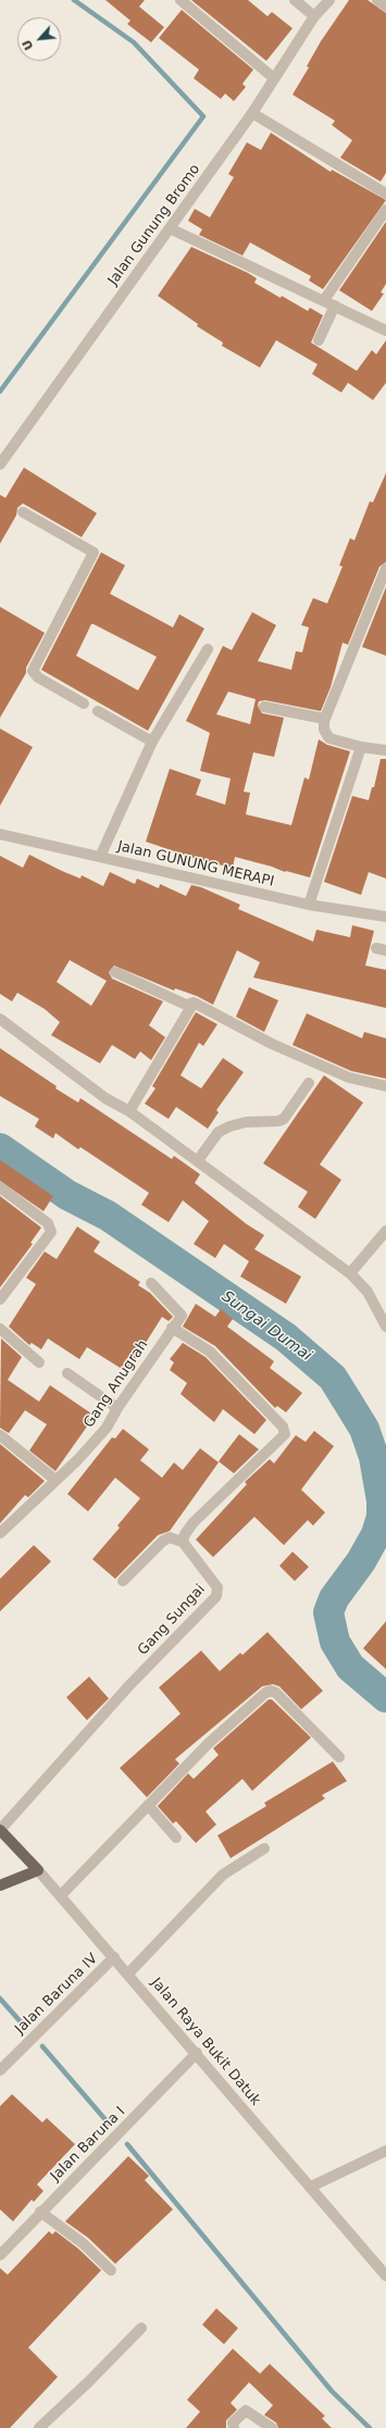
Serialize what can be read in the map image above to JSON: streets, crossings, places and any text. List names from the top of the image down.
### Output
{
  "streets": {
    "main road": ["Jalan Raya Bukit Datuk"],
    "street": [
      "Jalan Gunung Bromo",
      "Jalan GUNUNG MERAPI",
      "Gang Anugrah",
      "Gang Sungai",
      "Jalan Baruna IV",
      "Jalan Baruna I"
    ]
  },
  "crossings": [
    ["Gang Sungai", "Jalan Raya Bukit Datuk"],
    ["Jalan Baruna IV", "Jalan Raya Bukit Datuk"],
    ["Jalan Raya Bukit Datuk", "Jalan Baruna I"]
  ],
  "water": ["Sungai Dumai"],
  "north": "bottom left"
}
